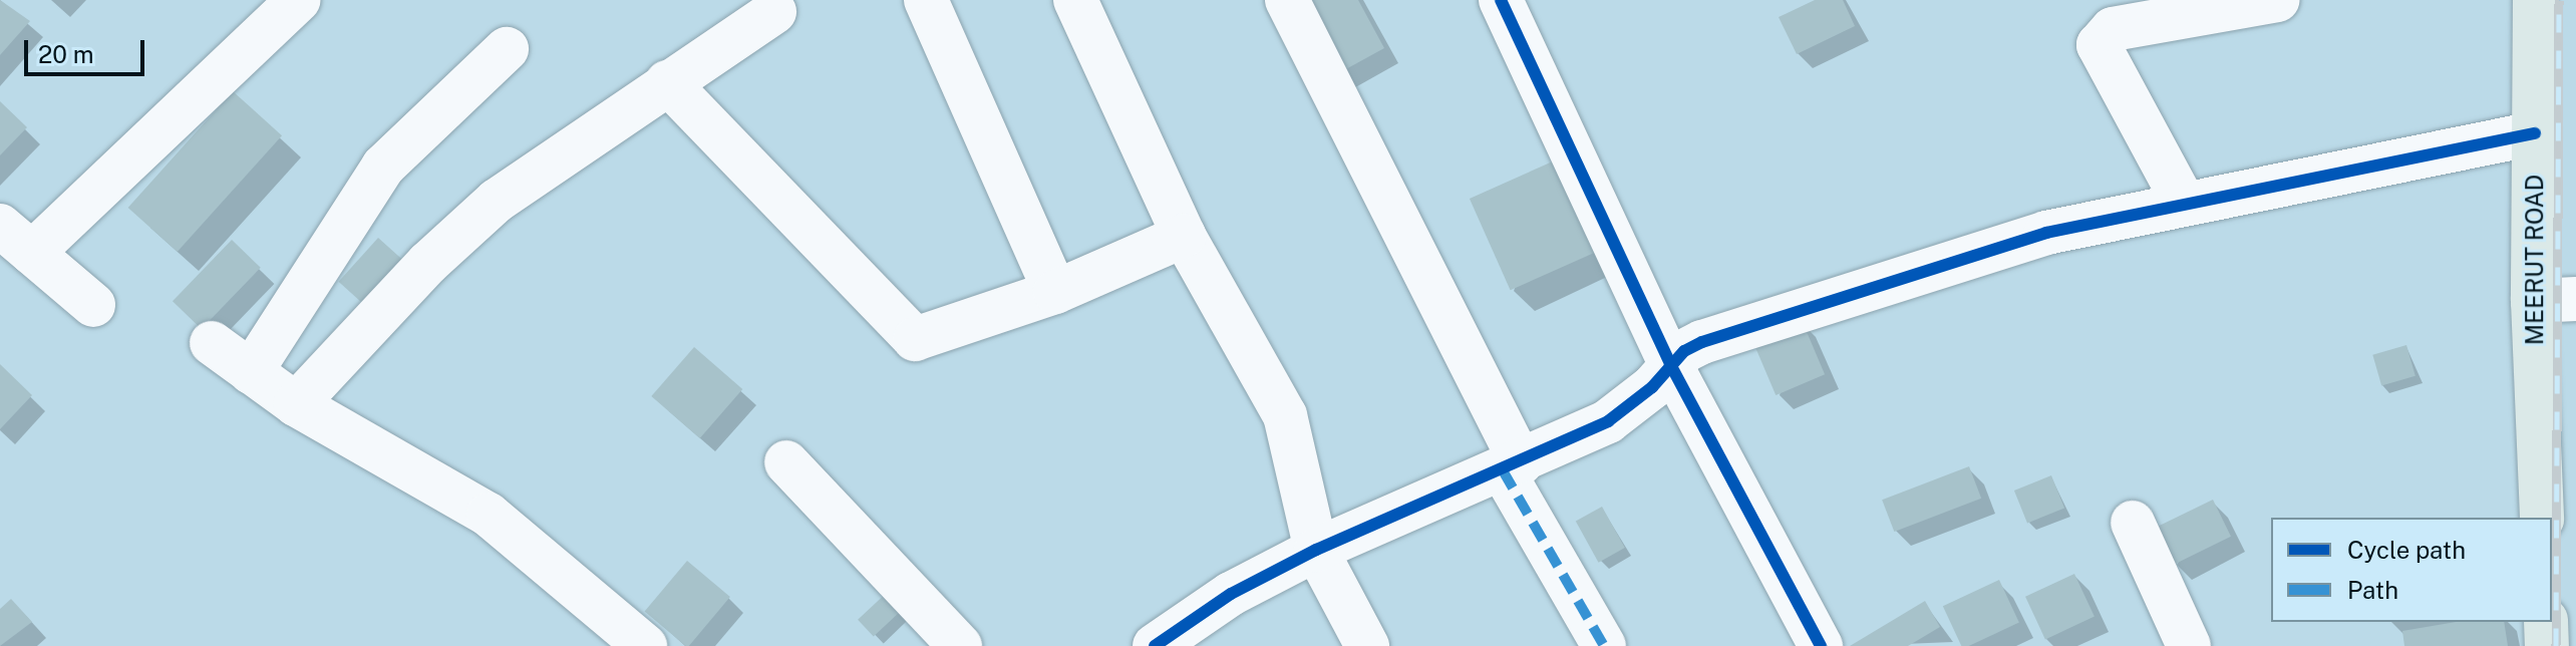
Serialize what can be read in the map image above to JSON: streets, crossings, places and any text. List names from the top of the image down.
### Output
{
  "streets": {
    "main road": ["MEERUT ROAD"]
  },
  "legend": ["Cycle path", "Path"],
  "scale_bar": "20 m"
}
